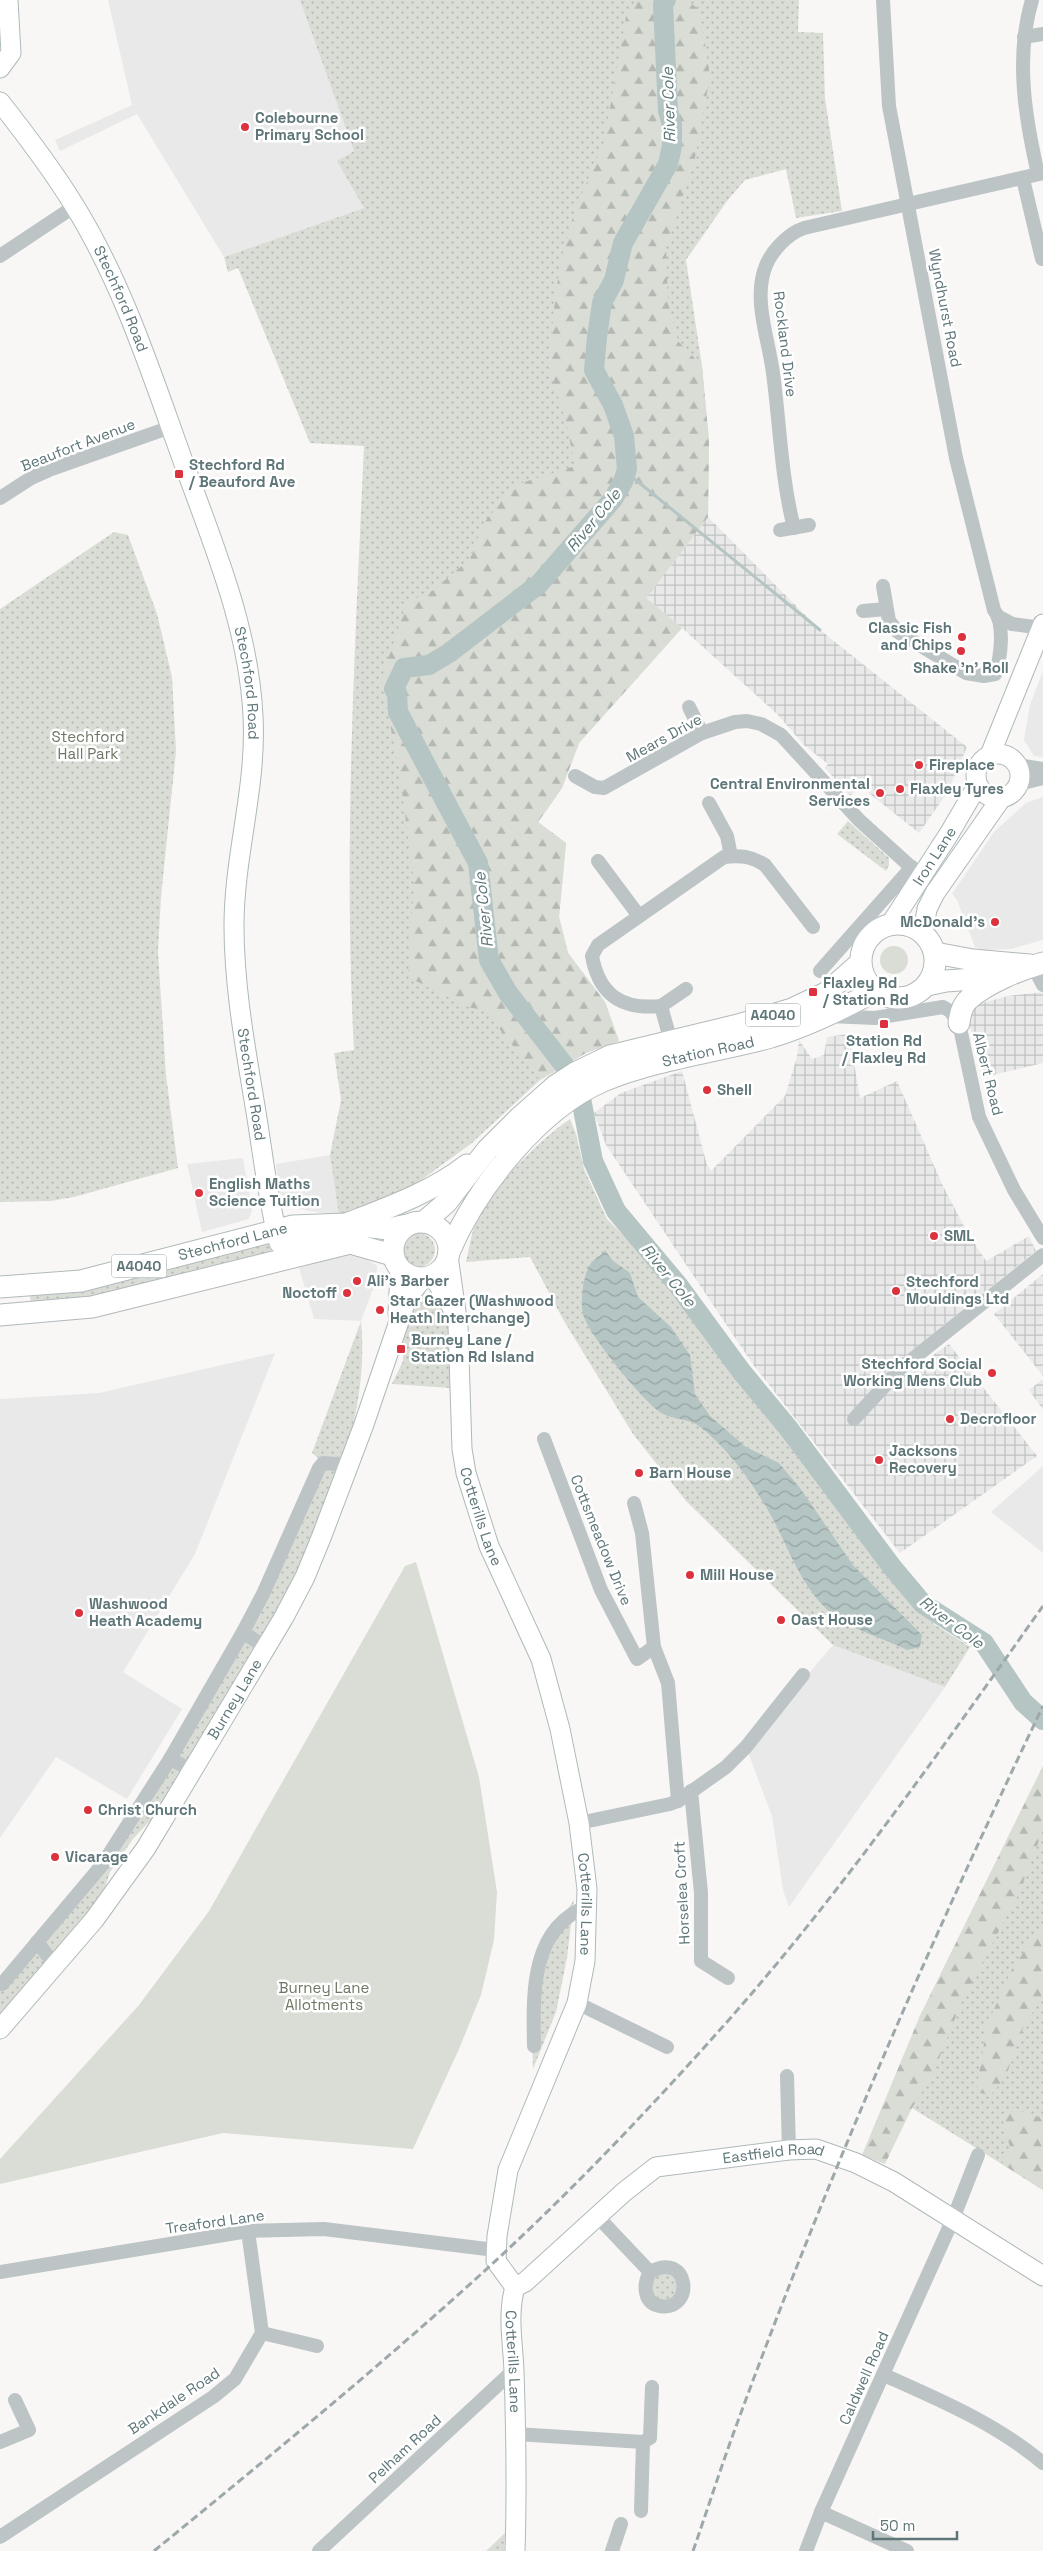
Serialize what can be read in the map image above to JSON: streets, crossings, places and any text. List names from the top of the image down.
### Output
{
  "streets": {
    "main road": ["A4040", "Station Road", "Stechford Lane"],
    "street": [
      "Stechford Road",
      "Wyndhurst Road",
      "Rockland Drive",
      "Beaufort Avenue",
      "Mears Drive",
      "Iron Lane",
      "Albert Road",
      "Cotterills Lane",
      "Cottsmeadow Drive",
      "Burney Lane",
      "Horselea Croft",
      "Eastfield Road",
      "Treaford Lane",
      "Caldwell Road",
      "Bankdale Road",
      "Pelham Road"
    ]
  },
  "crossings": [
    ["Stechford Road", "Beaufort Avenue"],
    ["Stechford Road", "Stechford Lane"],
    ["Wyndhurst Road", "Rockland Drive"],
    ["Mears Drive", "Iron Lane"],
    ["Iron Lane", "A4040"],
    ["A4040", "Station Road"],
    ["A4040", "Stechford Lane"],
    ["A4040", "Cotterills Lane"],
    ["A4040", "Burney Lane"],
    ["Station Road", "Albert Road"],
    ["Station Road", "Stechford Lane"],
    ["Station Road", "Cotterills Lane"],
    ["Station Road", "Burney Lane"],
    ["Stechford Lane", "Cotterills Lane"],
    ["Stechford Lane", "Burney Lane"],
    ["Cotterills Lane", "Burney Lane"],
    ["Cotterills Lane", "Eastfield Road"],
    ["Cotterills Lane", "Treaford Lane"],
    ["Cotterills Lane", "Pelham Road"],
    ["Eastfield Road", "Caldwell Road"]
  ],
  "water": ["River Cole"],
  "parks": ["Stechford Hall Park", "Burney Lane Allotments"],
  "places": {
    "other": [
      "Colebourne Primary School",
      "Classic Fish and Chips",
      "Shake 'n' Roll",
      "Fireplace",
      "Flaxley Tyres",
      "Central Environmental Services",
      "McDonald's",
      "Shell",
      "English Maths Science Tuition",
      "SML",
      "Ali's Barber",
      "Stechford Mouldings Ltd",
      "Noctoff",
      "Star Gazer (Washwood Heath Interchange)",
      "Stechford Social Working Mens Club",
      "Decrofloor",
      "Jacksons Recovery",
      "Barn House",
      "Mill House",
      "Washwood Heath Academy",
      "Oast House",
      "Christ Church",
      "Vicarage"
    ],
    "transit": [
      "Stechford Rd / Beauford Ave",
      "Flaxley Rd / Station Rd",
      "Station Rd / Flaxley Rd",
      "Burney Lane / Station Rd Island"
    ]
  },
  "scale_bar": "50 m"
}
